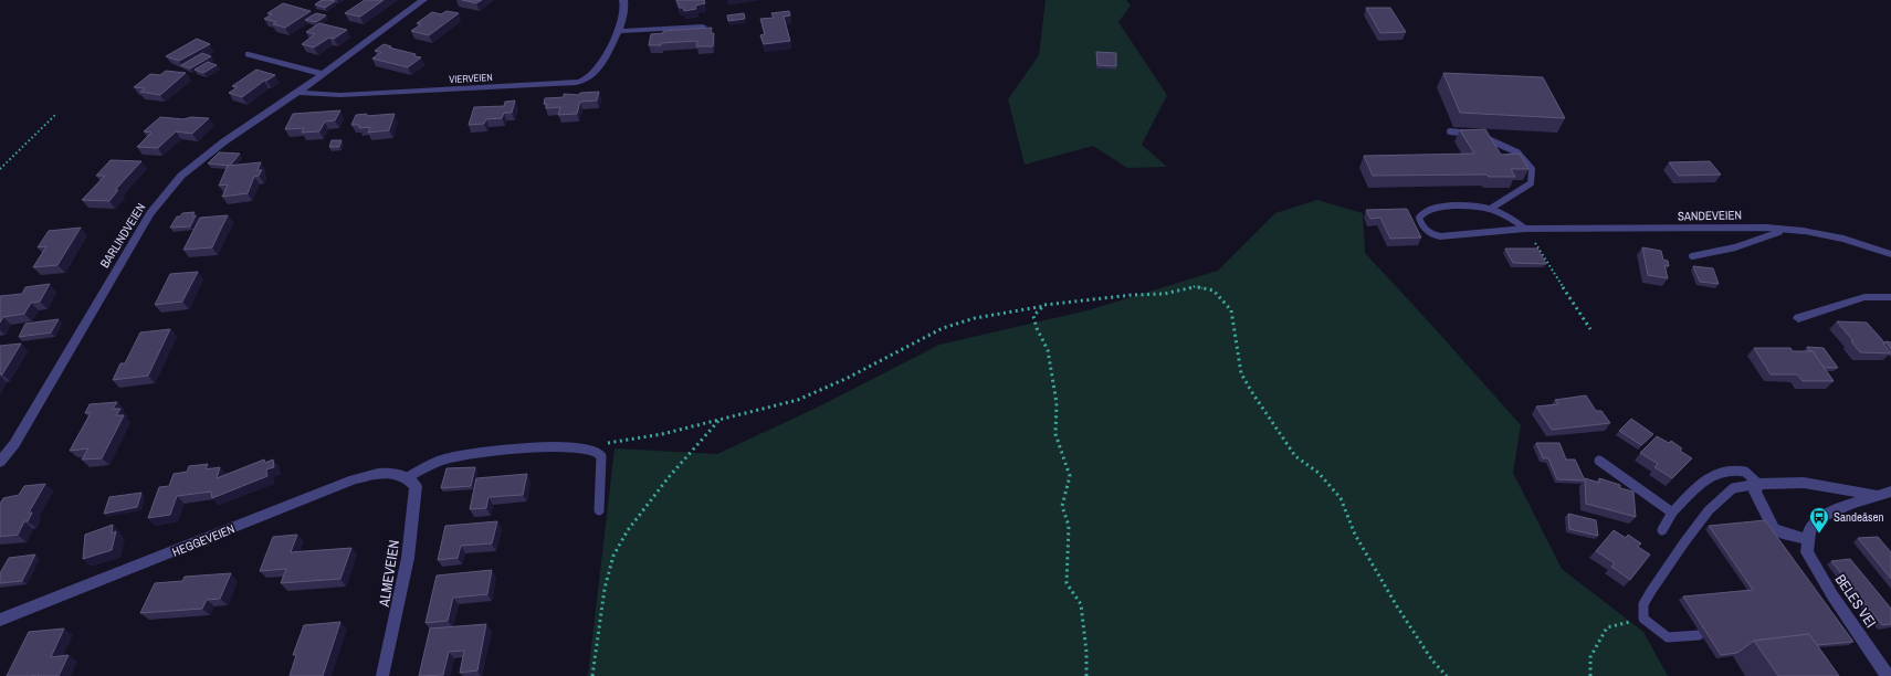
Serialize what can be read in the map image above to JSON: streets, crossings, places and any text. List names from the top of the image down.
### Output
{
  "streets": {
    "street": [
      "VIERVEIEN",
      "SANDEVEIEN",
      "BARLINDVEIEN",
      "HEGGEVEIEN",
      "ALMEVEIEN",
      "BELES VEI"
    ]
  },
  "crossings": [
    ["VIERVEIEN", "BARLINDVEIEN"],
    ["HEGGEVEIEN", "ALMEVEIEN"]
  ],
  "places": {
    "bus stop": ["Sandeåsen"]
  }
}
